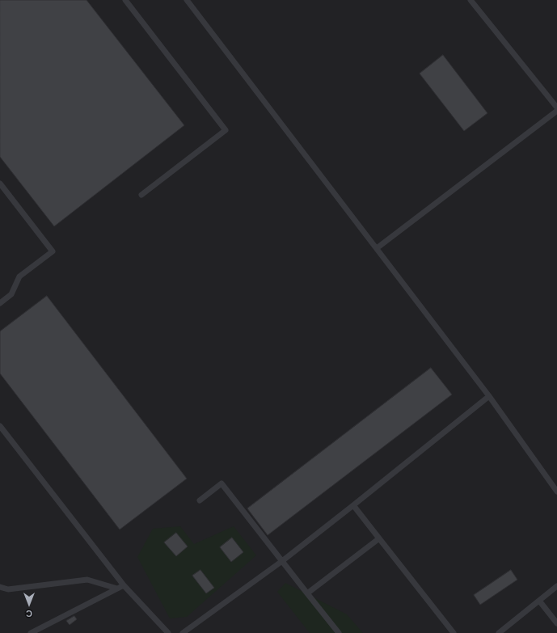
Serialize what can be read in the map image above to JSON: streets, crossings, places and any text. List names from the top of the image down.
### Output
{
  "north": "bottom"
}
